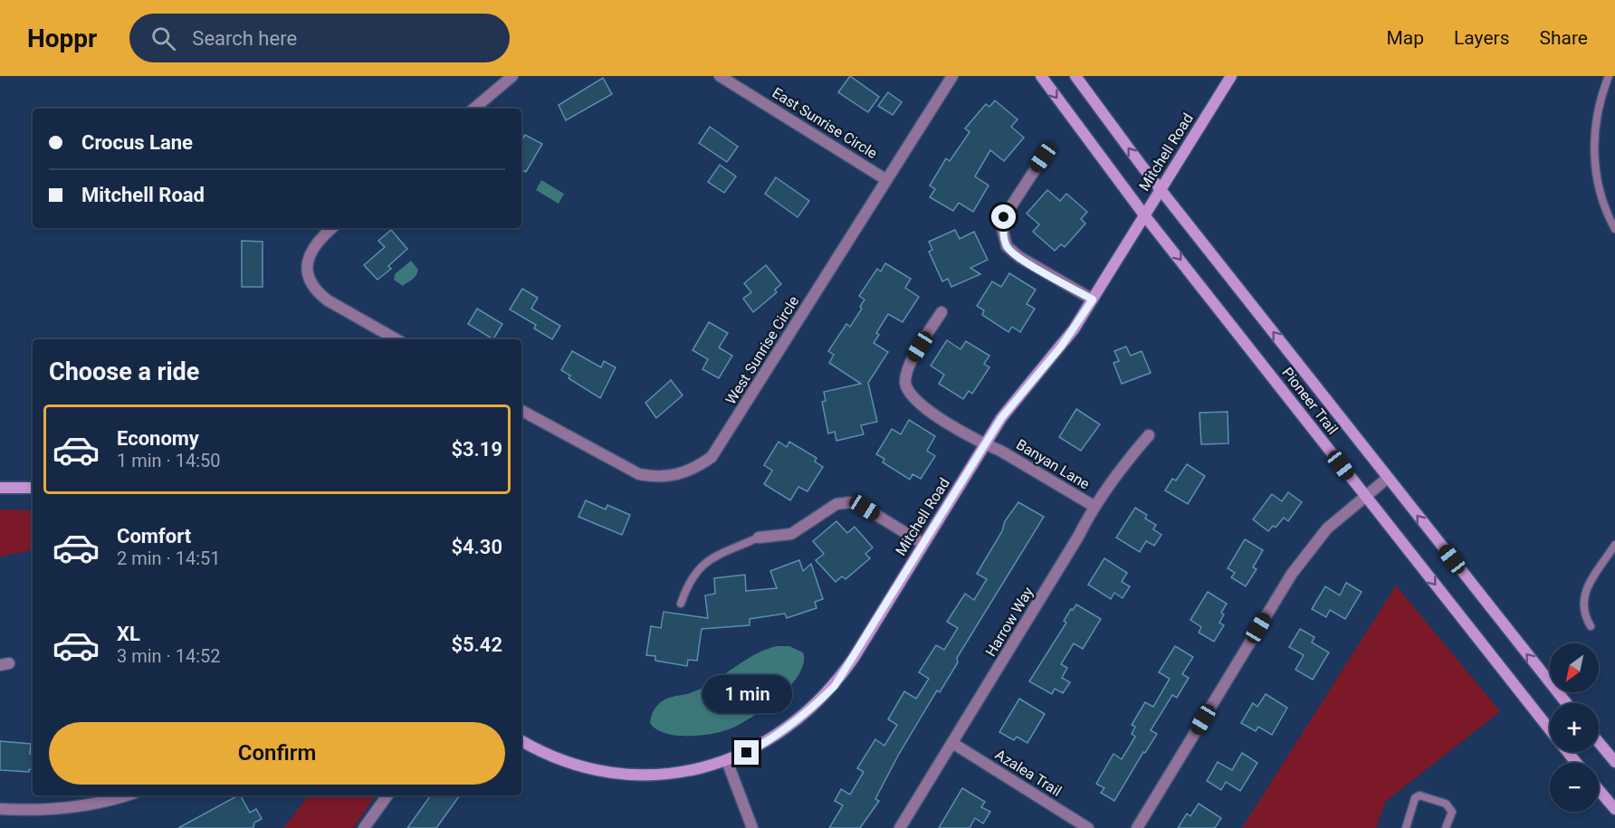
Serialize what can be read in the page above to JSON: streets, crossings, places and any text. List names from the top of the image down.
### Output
{
  "streets": {
    "main road": ["Mitchell Road", "Pioneer Trail"],
    "street": [
      "East Sunrise Circle",
      "West Sunrise Circle",
      "Banyan Lane",
      "Harrow Way",
      "Azalea Trail"
    ]
  },
  "crossings": [
    ["East Sunrise Circle", "West Sunrise Circle"],
    ["Mitchell Road", "Pioneer Trail"],
    ["Mitchell Road", "Banyan Lane"],
    ["Banyan Lane", "Harrow Way"],
    ["Harrow Way", "Azalea Trail"]
  ],
  "north": "bottom left",
  "page": {
    "header": "Hoppr",
    "search": "Search here",
    "nav": ["Map", "Layers", "Share"],
    "banner": ["Crocus Lane", "Mitchell Road"],
    "heading": "Choose a ride",
    "list": [
      {
        "name": "Economy",
        "note": "1 min · 14:50",
        "value": "$3.19"
      },
      {
        "name": "Comfort",
        "note": "2 min · 14:51",
        "value": "$4.30"
      },
      {
        "name": "XL",
        "note": "3 min · 14:52",
        "value": "$5.42"
      }
    ],
    "map_buttons": ["+", "−"],
    "bubble": "1 min",
    "buttons": "Confirm"
  }
}
